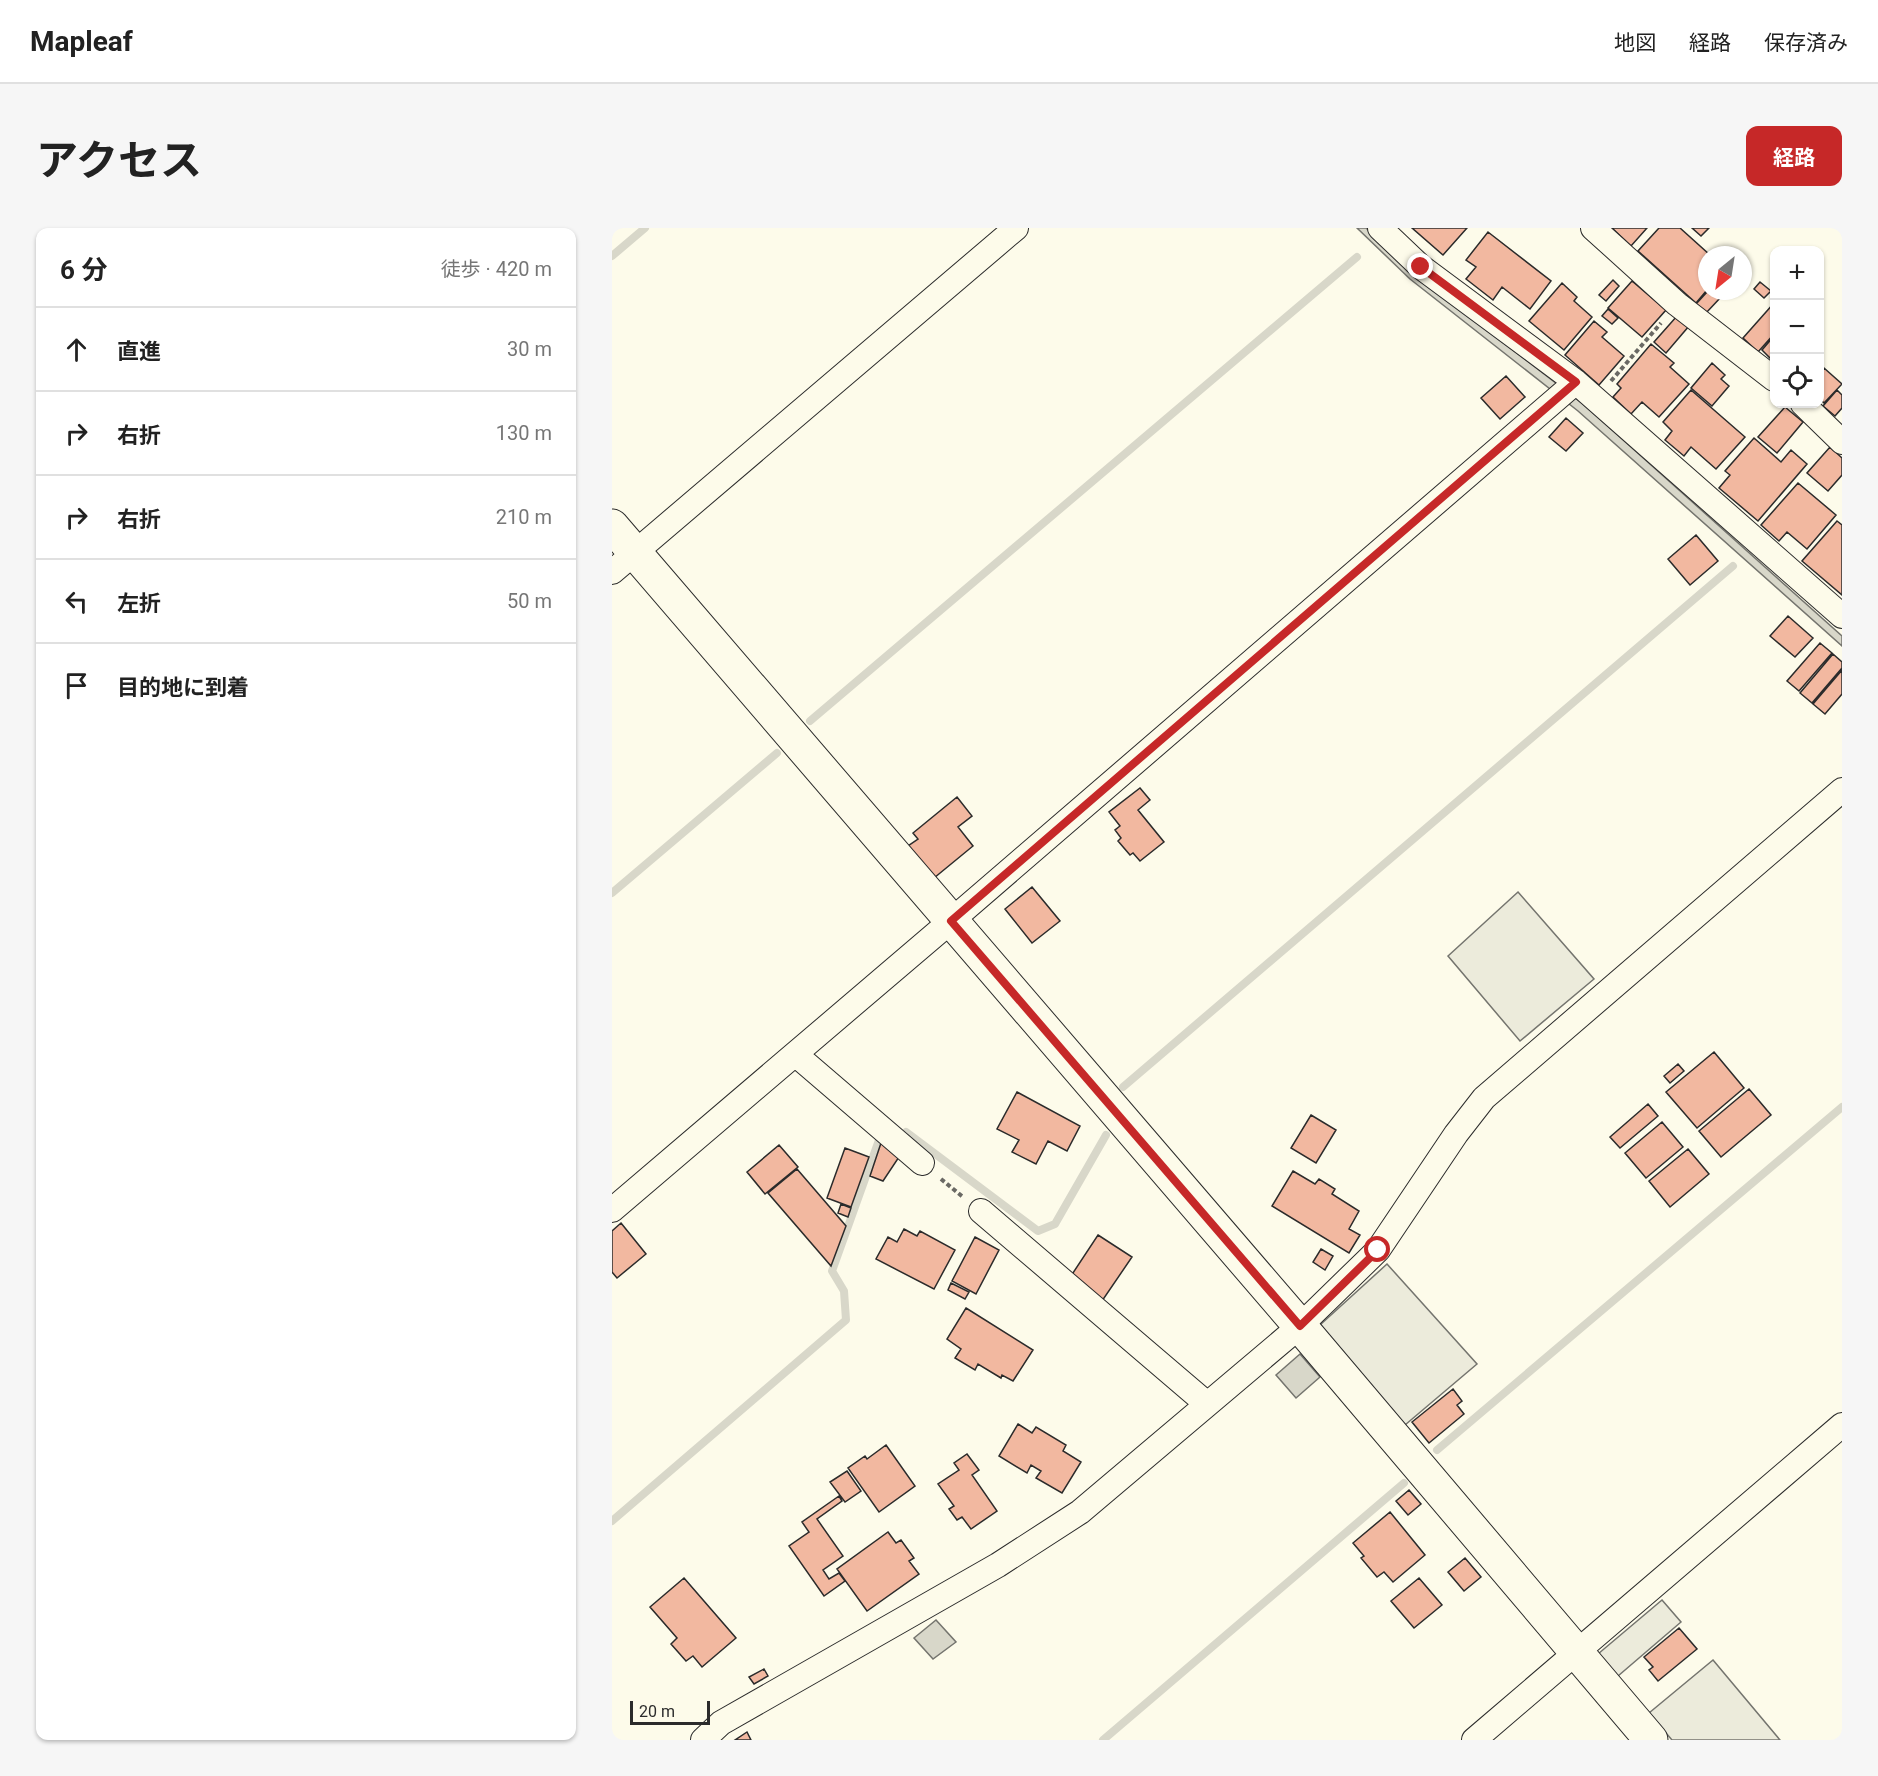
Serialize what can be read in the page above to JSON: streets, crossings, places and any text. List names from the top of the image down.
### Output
{
  "scale_bar": "20 m",
  "north": "bottom left",
  "page": {
    "header": "Mapleaf",
    "nav": ["地図", "経路", "保存済み"],
    "title": "アクセス",
    "buttons": "経路",
    "heading": ["6 分", "徒歩 · 420 m"],
    "map_buttons": ["+", "−"],
    "list": [
      ["直進", "30 m"],
      ["右折", "130 m"],
      ["右折", "210 m"],
      ["左折", "50 m"],
      "目的地に到着"
    ],
    "scale": "20 m"
  }
}
